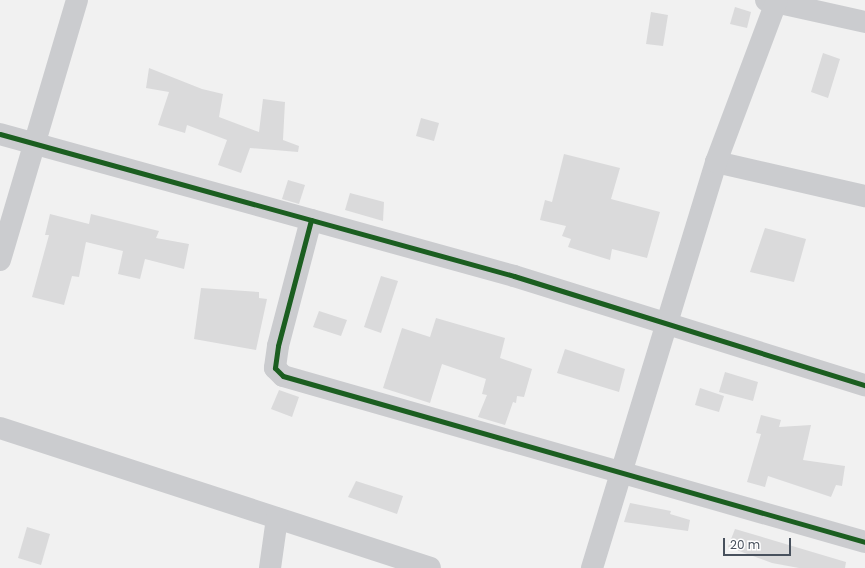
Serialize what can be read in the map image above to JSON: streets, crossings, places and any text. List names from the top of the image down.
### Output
{
  "scale_bar": "20 m"
}
